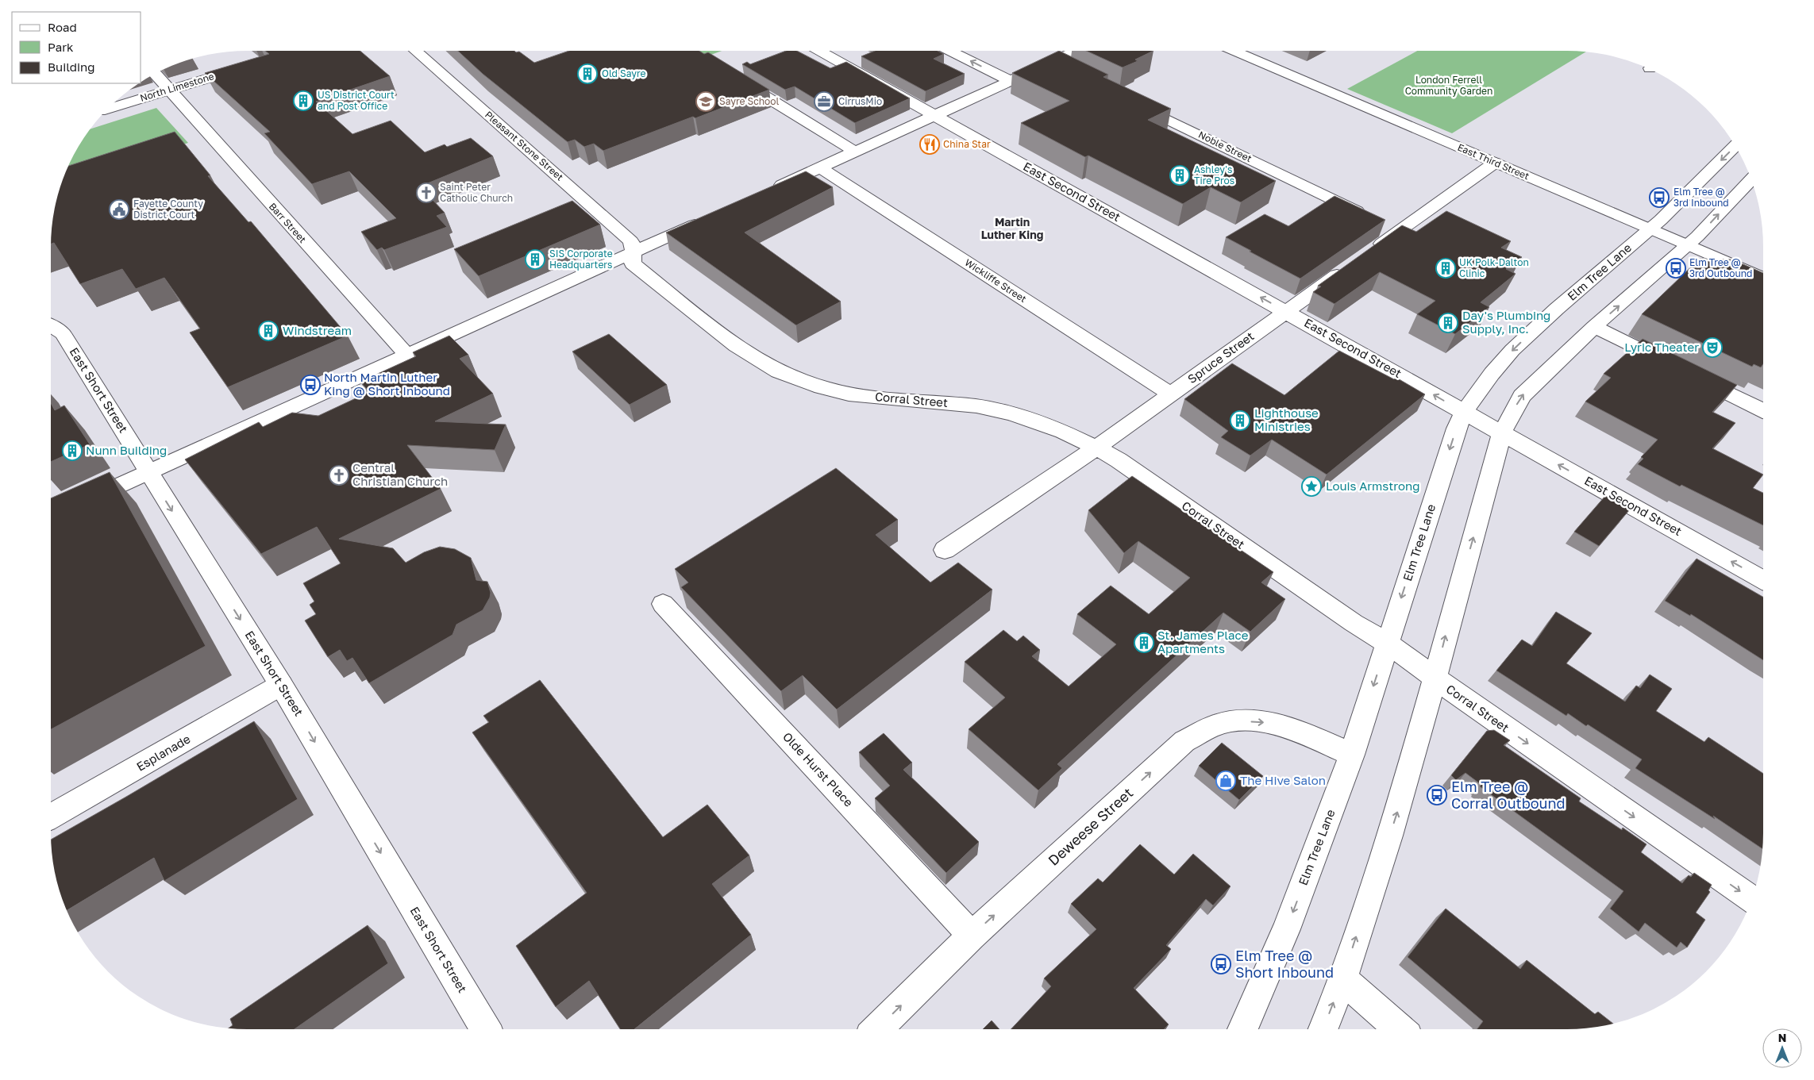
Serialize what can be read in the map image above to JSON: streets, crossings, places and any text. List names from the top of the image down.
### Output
{
  "streets": {
    "street": [
      "North Limestone",
      "Pleasant Stone Street",
      "Noble Street",
      "East Third Street",
      "East Second Street",
      "Barr Street",
      "Elm Tree Lane",
      "Wickliffe Street",
      "Spruce Street",
      "East Short Street",
      "Corral Street",
      "Esplanade",
      "Olde Hurst Place",
      "Deweese Street"
    ]
  },
  "crossings": [
    ["North Limestone", "Barr Street"],
    ["Pleasant Stone Street", "Corral Street"],
    ["East Third Street", "Elm Tree Lane"],
    ["East Second Street", "Elm Tree Lane"],
    ["East Second Street", "Spruce Street"],
    ["Elm Tree Lane", "Corral Street"],
    ["Elm Tree Lane", "Deweese Street"],
    ["Wickliffe Street", "Spruce Street"],
    ["Spruce Street", "Corral Street"],
    ["East Short Street", "Esplanade"],
    ["Olde Hurst Place", "Deweese Street"]
  ],
  "one_way": ["East Second Street", "East Short Street", "Deweese Street"],
  "districts": ["Martin Luther King"],
  "parks": ["London Ferrell Community Garden"],
  "places": {
    "building": [
      "Old Sayre",
      "US District Court and Post Office",
      "Ashley's Tire Pros",
      "SIS Corporate Headquarters",
      "UK Polk-Dalton Clinic",
      "Day's Plumbing Supply, Inc.",
      "Windstream",
      "Lighthouse Ministries",
      "Nunn Building",
      "St. James Place Apartments"
    ],
    "school or university": ["Sayre School"],
    "office": ["CirrusMio"],
    "restaurant": ["China Star"],
    "church": ["Saint Peter Catholic Church", "Central Christian Church"],
    "bus stop": [
      "Elm Tree @ 3rd Inbound",
      "Elm Tree @ 3rd Outbound",
      "North Martin Luther King @ Short Inbound",
      "Elm Tree @ Corral Outbound",
      "Elm Tree @ Short Inbound"
    ],
    "public building": ["Fayette County District Court"],
    "theatre": ["Lyric Theater"],
    "place": ["Louis Armstrong"],
    "shop": ["The Hive Salon"]
  },
  "legend": ["Road", "Park", "Building"],
  "north": "top"
}
